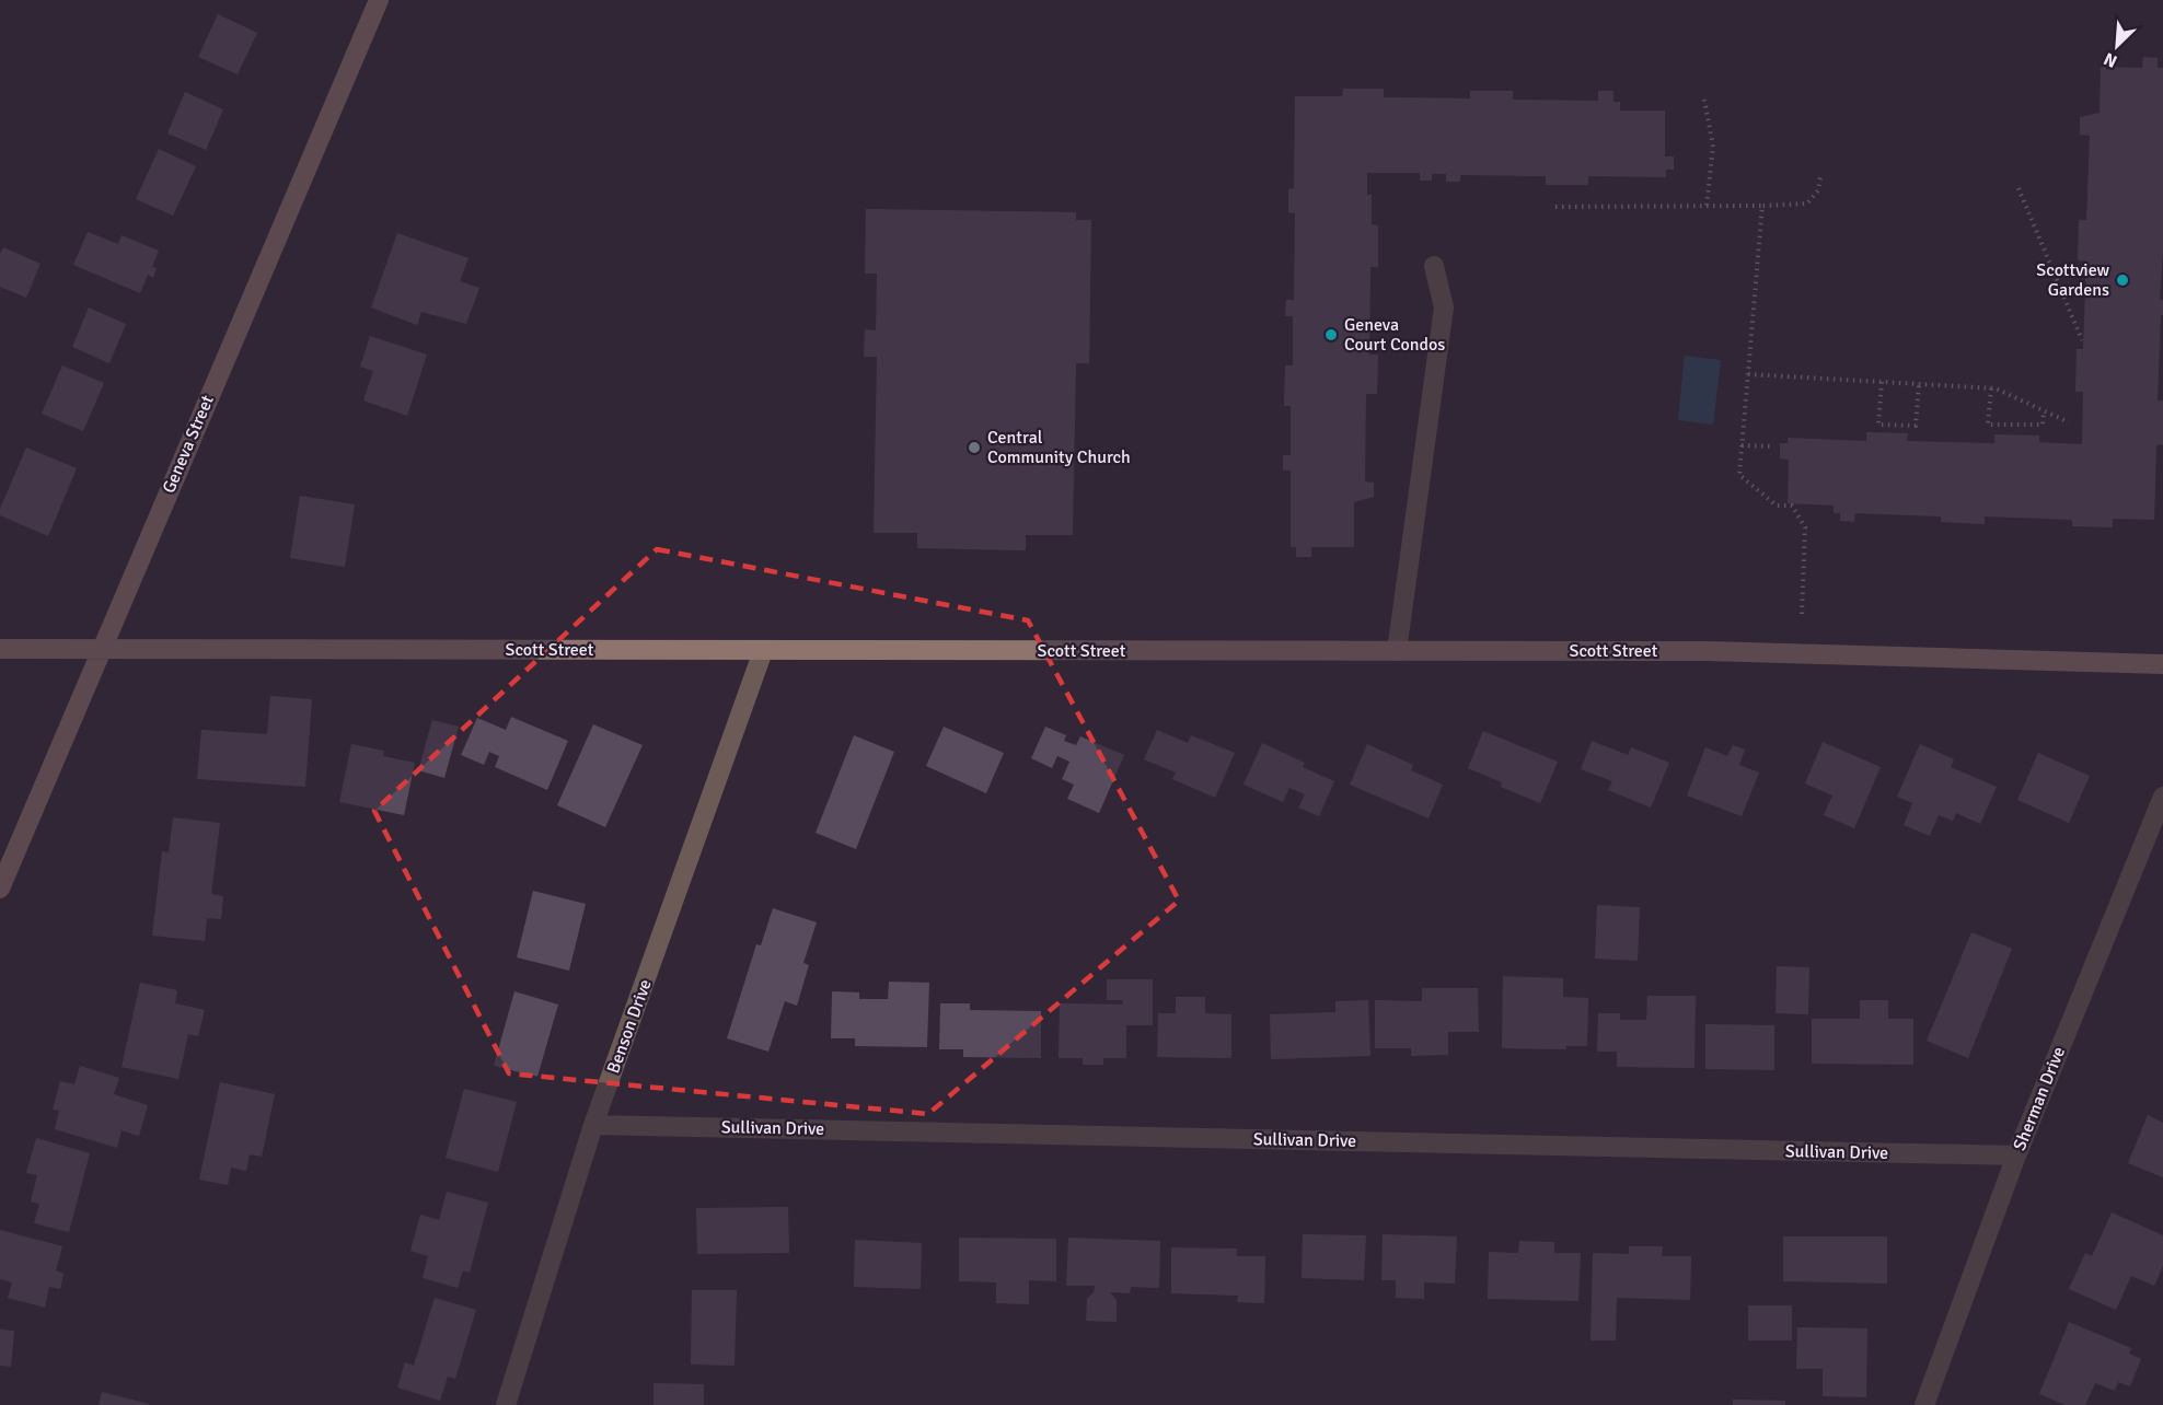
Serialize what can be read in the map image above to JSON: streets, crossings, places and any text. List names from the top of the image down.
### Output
{
  "streets": {
    "main road": ["Geneva Street", "Scott Street"],
    "street": ["Benson Drive", "Sherman Drive", "Sullivan Drive"]
  },
  "crossings": [
    ["Geneva Street", "Scott Street"],
    ["Scott Street", "Benson Drive"],
    ["Benson Drive", "Sullivan Drive"],
    ["Sherman Drive", "Sullivan Drive"]
  ],
  "places": ["Scottview Gardens", "Geneva Court Condos", "Central Community Church"],
  "north": "bottom left"
}
